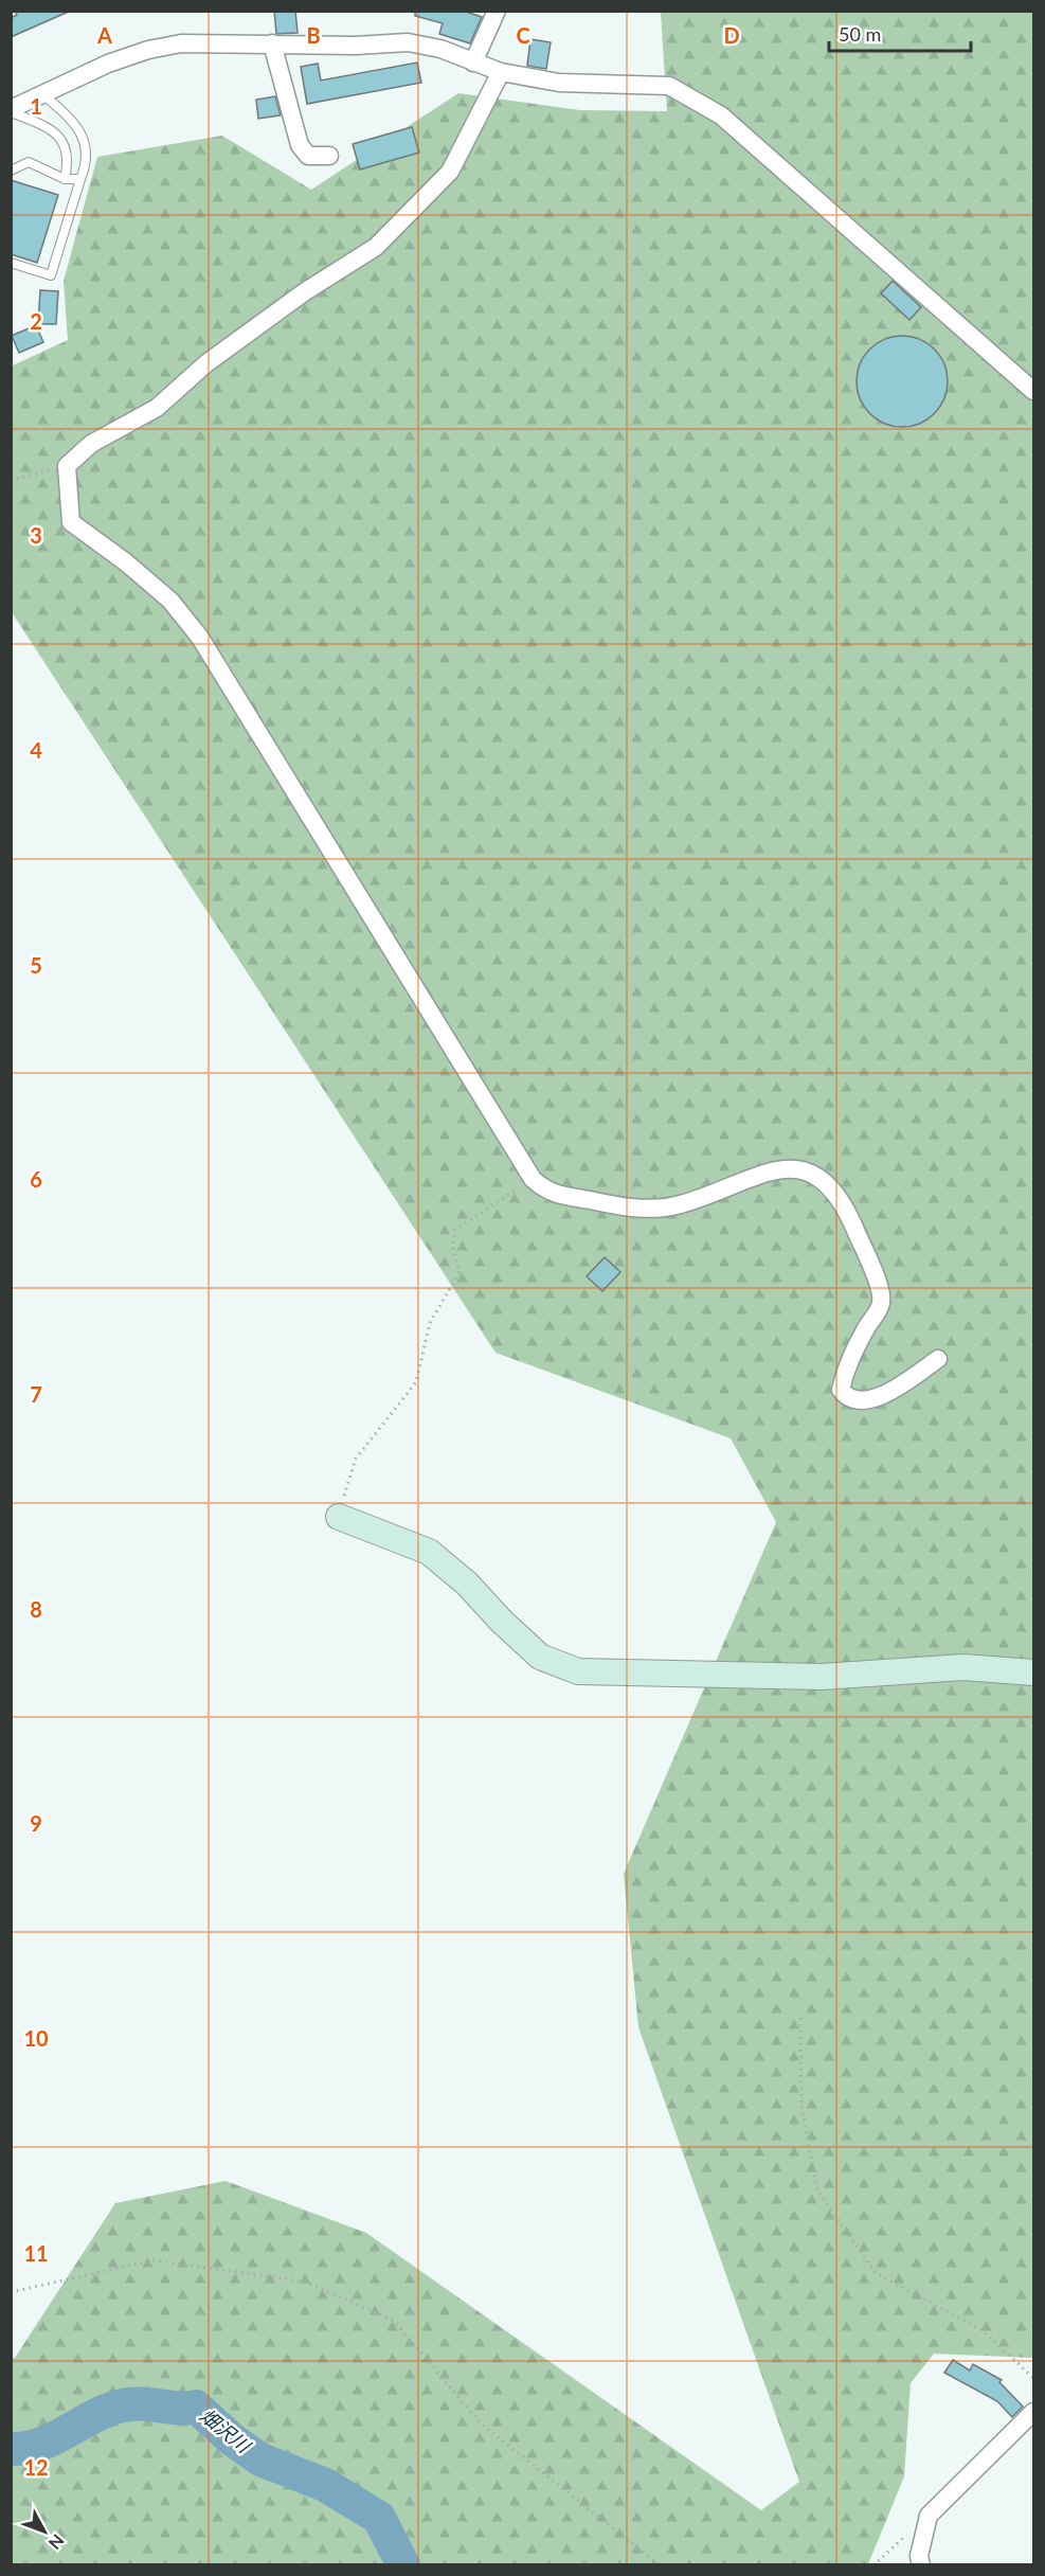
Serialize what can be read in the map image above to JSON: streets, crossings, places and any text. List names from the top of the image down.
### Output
{
  "water": ["畑沢川"],
  "scale_bar": "50 m",
  "north": "bottom right",
  "grid": {
    "columns": [
      "A",
      "B",
      "C",
      "D"
    ],
    "rows": [
      "1",
      "2",
      "3",
      "4",
      "5",
      "6",
      "7",
      "8",
      "9",
      "10",
      "11",
      "12"
    ]
  }
}
